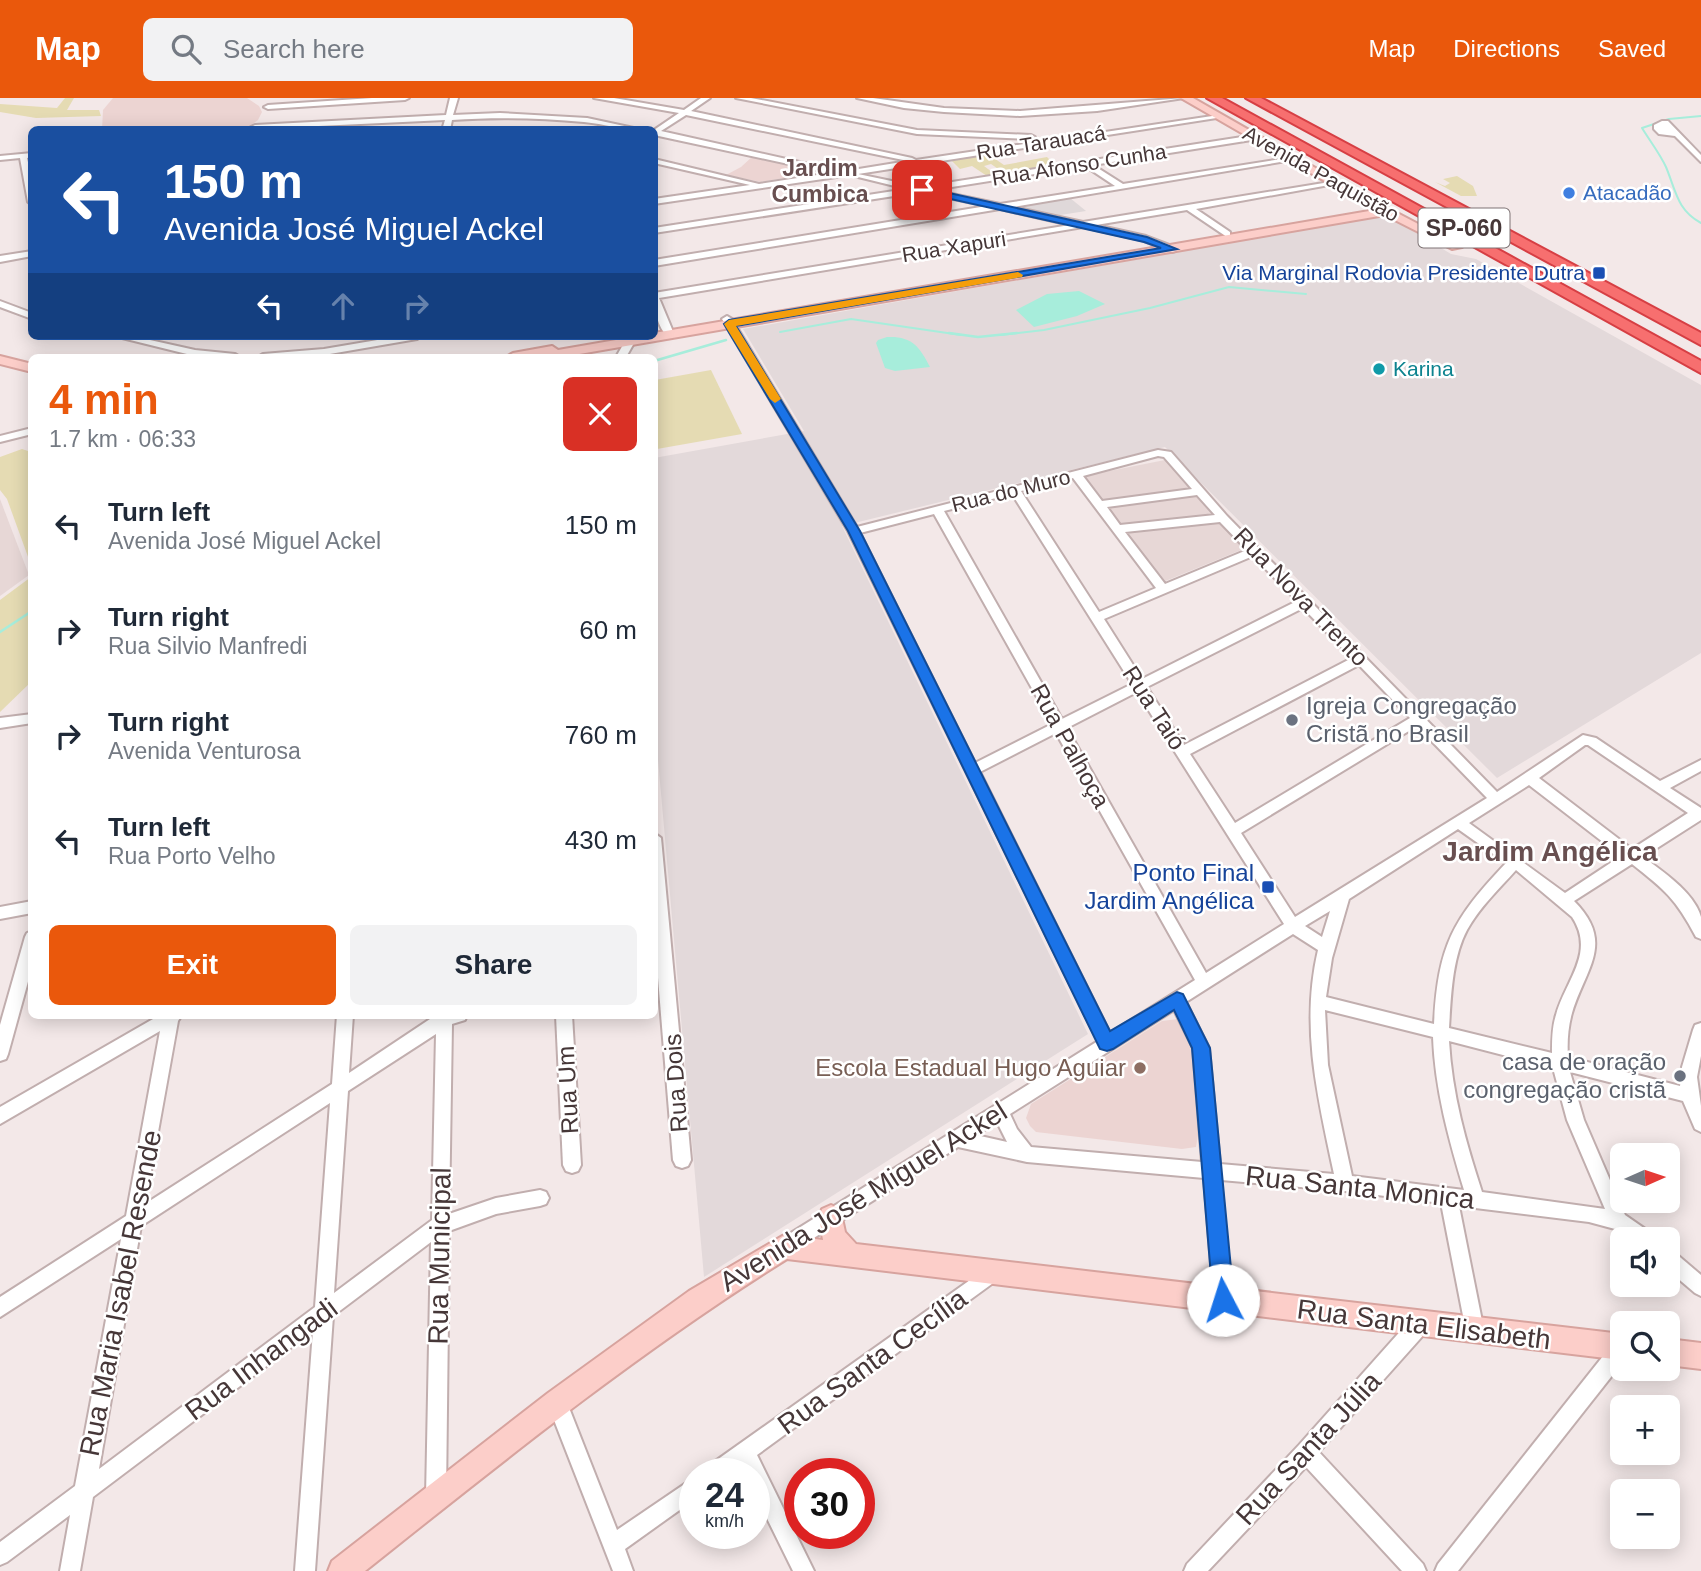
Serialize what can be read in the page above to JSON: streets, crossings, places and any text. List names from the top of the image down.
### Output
{
  "streets": {
    "highway": ["SP-060"],
    "street": [
      "Rua Tarauacá",
      "Rua Afonso Cunha",
      "Avenida Paquistão",
      "Rua Xapuri",
      "Rua do Muro",
      "Rua Nova Trento",
      "Rua Taió",
      "Rua Palhoça",
      "Rua Dois",
      "Rua Um",
      "Rua Santa Monica",
      "Avenida José Miguel Ackel",
      "Rua Municipal",
      "Rua Maria Isabel Resende",
      "Rua Santa Elisabeth",
      "Rua Inhangadi",
      "Rua Santa Cecília",
      "Rua Santa Júlia"
    ]
  },
  "crossings": [
    ["Rua Tarauacá", "Avenida Paquistão"],
    ["Rua Afonso Cunha", "Avenida Paquistão"],
    ["Avenida Paquistão", "Rua Xapuri"],
    ["Rua do Muro", "Rua Nova Trento"],
    ["Rua do Muro", "Rua Taió"],
    ["Rua do Muro", "Rua Palhoça"],
    ["Rua Nova Trento", "Avenida José Miguel Ackel"],
    ["Rua Taió", "Avenida José Miguel Ackel"],
    ["Rua Palhoça", "Avenida José Miguel Ackel"],
    ["Rua Santa Monica", "Avenida José Miguel Ackel"],
    ["Avenida José Miguel Ackel", "Rua Municipal"],
    ["Avenida José Miguel Ackel", "Rua Santa Elisabeth"],
    ["Rua Municipal", "Rua Inhangadi"],
    ["Rua Maria Isabel Resende", "Rua Inhangadi"],
    ["Rua Santa Elisabeth", "Rua Santa Cecília"],
    ["Rua Santa Elisabeth", "Rua Santa Júlia"]
  ],
  "districts": ["Jardim Cumbica", "Jardim Angélica"],
  "places": {
    "other": [
      "Atacadão",
      "Karina",
      "Igreja Congregação Cristã no Brasil",
      "Escola Estadual Hugo Aguiar",
      "casa de oração congregação cristã"
    ],
    "transit": ["Via Marginal Rodovia Presidente Dutra", "Ponto Final Jardim Angélica"]
  },
  "north": "right",
  "page": {
    "header": "Map",
    "search": "Search here",
    "nav": ["Map", "Directions", "Saved"],
    "turn": ["150 m", "Avenida José Miguel Ackel"],
    "heading": ["4 min", "1.7 km · 06:33"],
    "list": [
      {
        "name": "Turn left",
        "note": "Avenida José Miguel Ackel",
        "value": "150 m"
      },
      {
        "name": "Turn right",
        "note": "Rua Silvio Manfredi",
        "value": "60 m"
      },
      {
        "name": "Turn right",
        "note": "Avenida Venturosa",
        "value": "760 m"
      },
      {
        "name": "Turn left",
        "note": "Rua Porto Velho",
        "value": "430 m"
      }
    ],
    "buttons": ["Exit", "Share"],
    "map_buttons": ["+", "−"],
    "speed": "24 km/h",
    "limit": "30"
  }
}
